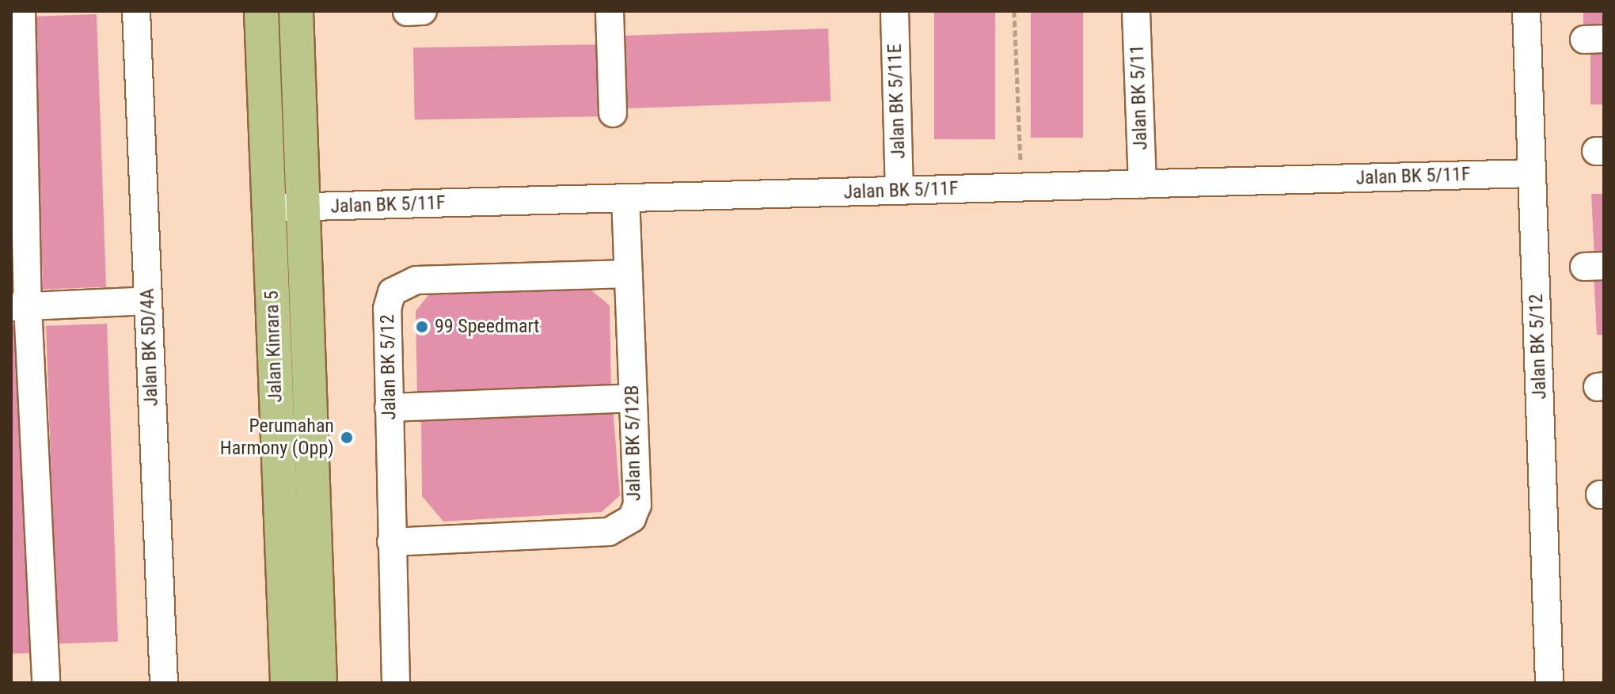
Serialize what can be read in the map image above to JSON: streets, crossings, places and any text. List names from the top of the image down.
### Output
{
  "streets": {
    "main road": ["Jalan Kinrara 5"],
    "street": [
      "Jalan BK 5/11",
      "Jalan BK 5/11E",
      "Jalan BK 5/11F",
      "Jalan BK 5/12",
      "Jalan BK 5D/4A",
      "Jalan BK 5/12B"
    ]
  },
  "crossings": [
    ["Jalan BK 5/11", "Jalan BK 5/11F"],
    ["Jalan BK 5/11E", "Jalan BK 5/11F"],
    ["Jalan BK 5/11F", "Jalan Kinrara 5"],
    ["Jalan BK 5/11F", "Jalan BK 5/12"],
    ["Jalan BK 5/11F", "Jalan BK 5/12B"],
    ["Jalan BK 5/12", "Jalan BK 5/12B"]
  ],
  "places": ["99 Speedmart", "Perumahan Harmony (Opp)"]
}
